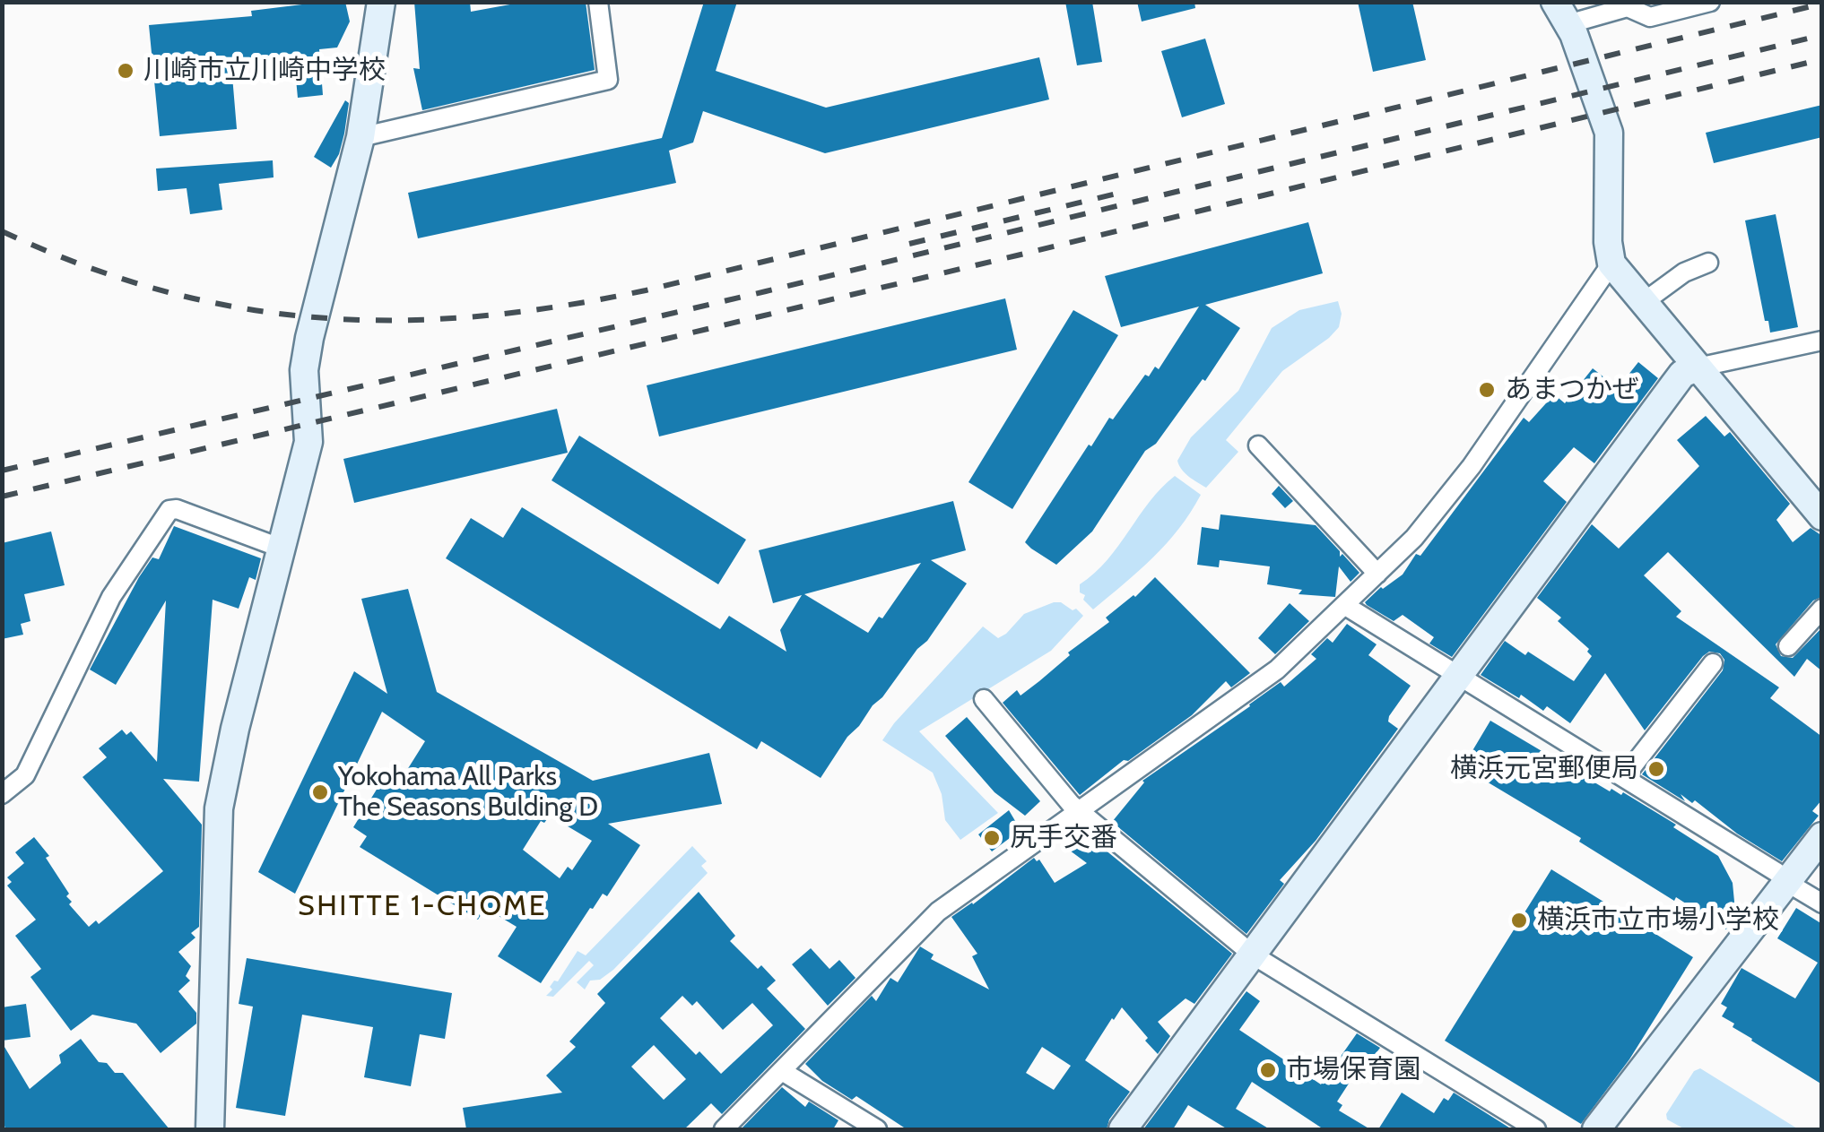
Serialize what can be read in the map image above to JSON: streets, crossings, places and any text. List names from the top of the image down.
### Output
{
  "districts": ["SHITTE 1-CHOME"],
  "places": [
    "川崎市立川崎中学校",
    "あまつかぜ",
    "横浜元宮郵便局",
    "Yokohama All Parks The Seasons Bulding D",
    "尻手交番",
    "横浜市立市場小学校",
    "市場保育園"
  ]
}
